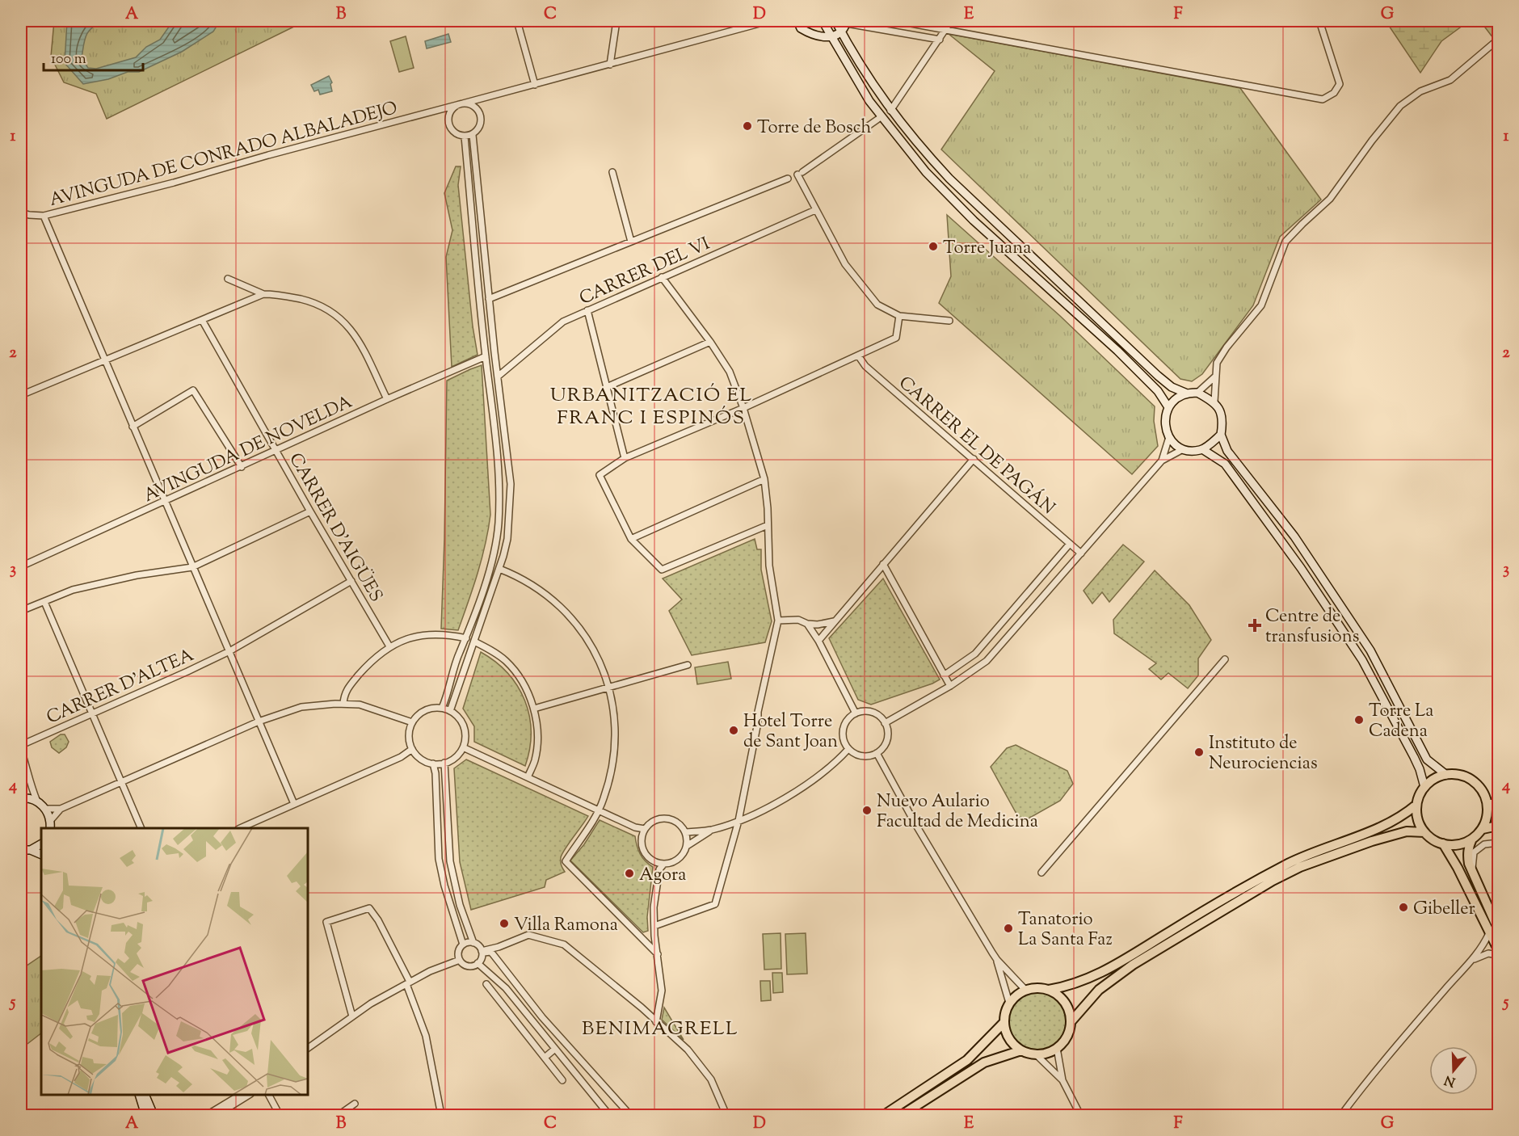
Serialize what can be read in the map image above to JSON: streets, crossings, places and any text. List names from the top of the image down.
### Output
{
  "streets": {
    "street": [
      "AVINGUDA DE CONRADO ALBALADEJO",
      "CARRER DEL VI",
      "CARRER EL DE PAGÁN",
      "AVINGUDA DE NOVELDA",
      "CARRER D'AIGÜES",
      "CARRER D'ALTEA"
    ]
  },
  "crossings": [
    ["AVINGUDA DE CONRADO ALBALADEJO", "AVINGUDA DE NOVELDA"],
    ["AVINGUDA DE CONRADO ALBALADEJO", "CARRER D'ALTEA"],
    ["AVINGUDA DE NOVELDA", "CARRER D'AIGÜES"],
    ["CARRER D'AIGÜES", "CARRER D'ALTEA"]
  ],
  "districts": ["URBANITZACIÓ EL FRANC I ESPINÓS", "BENIMAGRELL"],
  "places": {
    "other": [
      "Torre de Bosch",
      "Torre Juana",
      "Torre La Cadena",
      "Hotel Torre de Sant Joan",
      "Instituto de Neurociencias",
      "Nuevo Aulario Facultad de Medicina",
      "Agora",
      "Gibeller",
      "Villa Ramona",
      "Tanatorio La Santa Faz"
    ],
    "health": ["Centre de transfusions"]
  },
  "scale_bar": "100 m",
  "north": "bottom",
  "grid": {
    "columns": [
      "A",
      "B",
      "C",
      "D",
      "E",
      "F",
      "G"
    ],
    "rows": [
      "1",
      "2",
      "3",
      "4",
      "5"
    ]
  }
}
